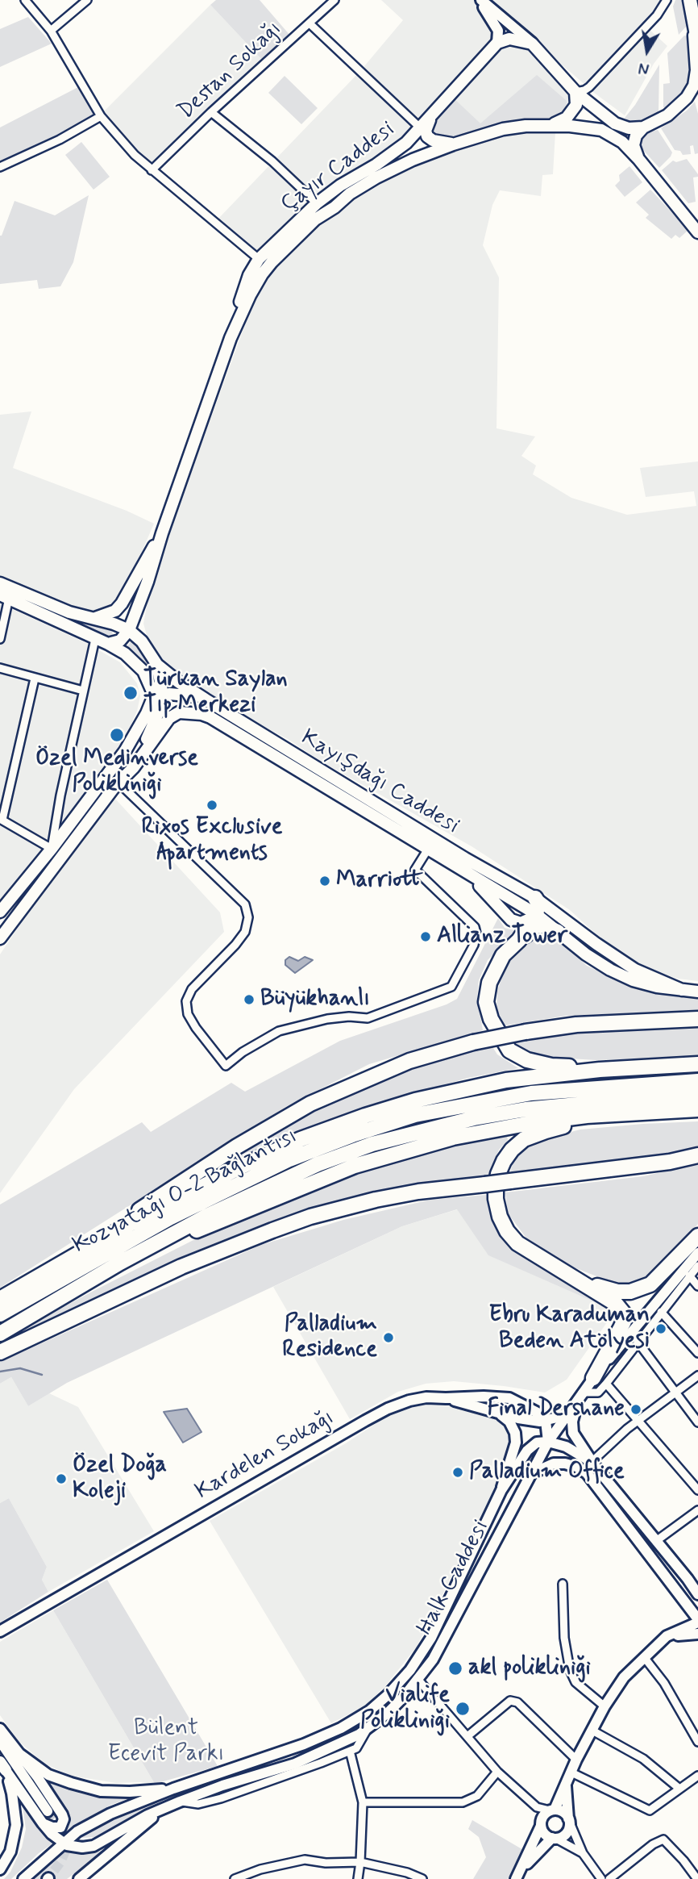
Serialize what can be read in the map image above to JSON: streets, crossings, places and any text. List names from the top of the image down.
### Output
{
  "streets": {
    "highway": ["Kozyatağı O-2 Bağlantısı"],
    "main road": [
      "Çayır Caddesi",
      "Kayışdağı Caddesi",
      "Kardelen Sokağı",
      "Halk Caddesi"
    ],
    "street": ["Destan Sokağı"]
  },
  "crossings": [
    ["Çayır Caddesi", "Kayışdağı Caddesi"]
  ],
  "parks": ["Bülent Ecevit Parkı"],
  "places": [
    "Türkan Saylan Tıp Merkezi",
    "Özel Medinverse Polikliniği",
    "Rixos Exclusive Apartments",
    "Marriott",
    "Allianz Tower",
    "Büyükhanlı",
    "Ebru Karaduman Beden Atölyesi",
    "Palladium Residence",
    "Final Dershane",
    "Palladium Office",
    "Özel Doğa Koleji",
    "akl polikliniği",
    "Vialife Polikliniği"
  ],
  "north": "bottom"
}
